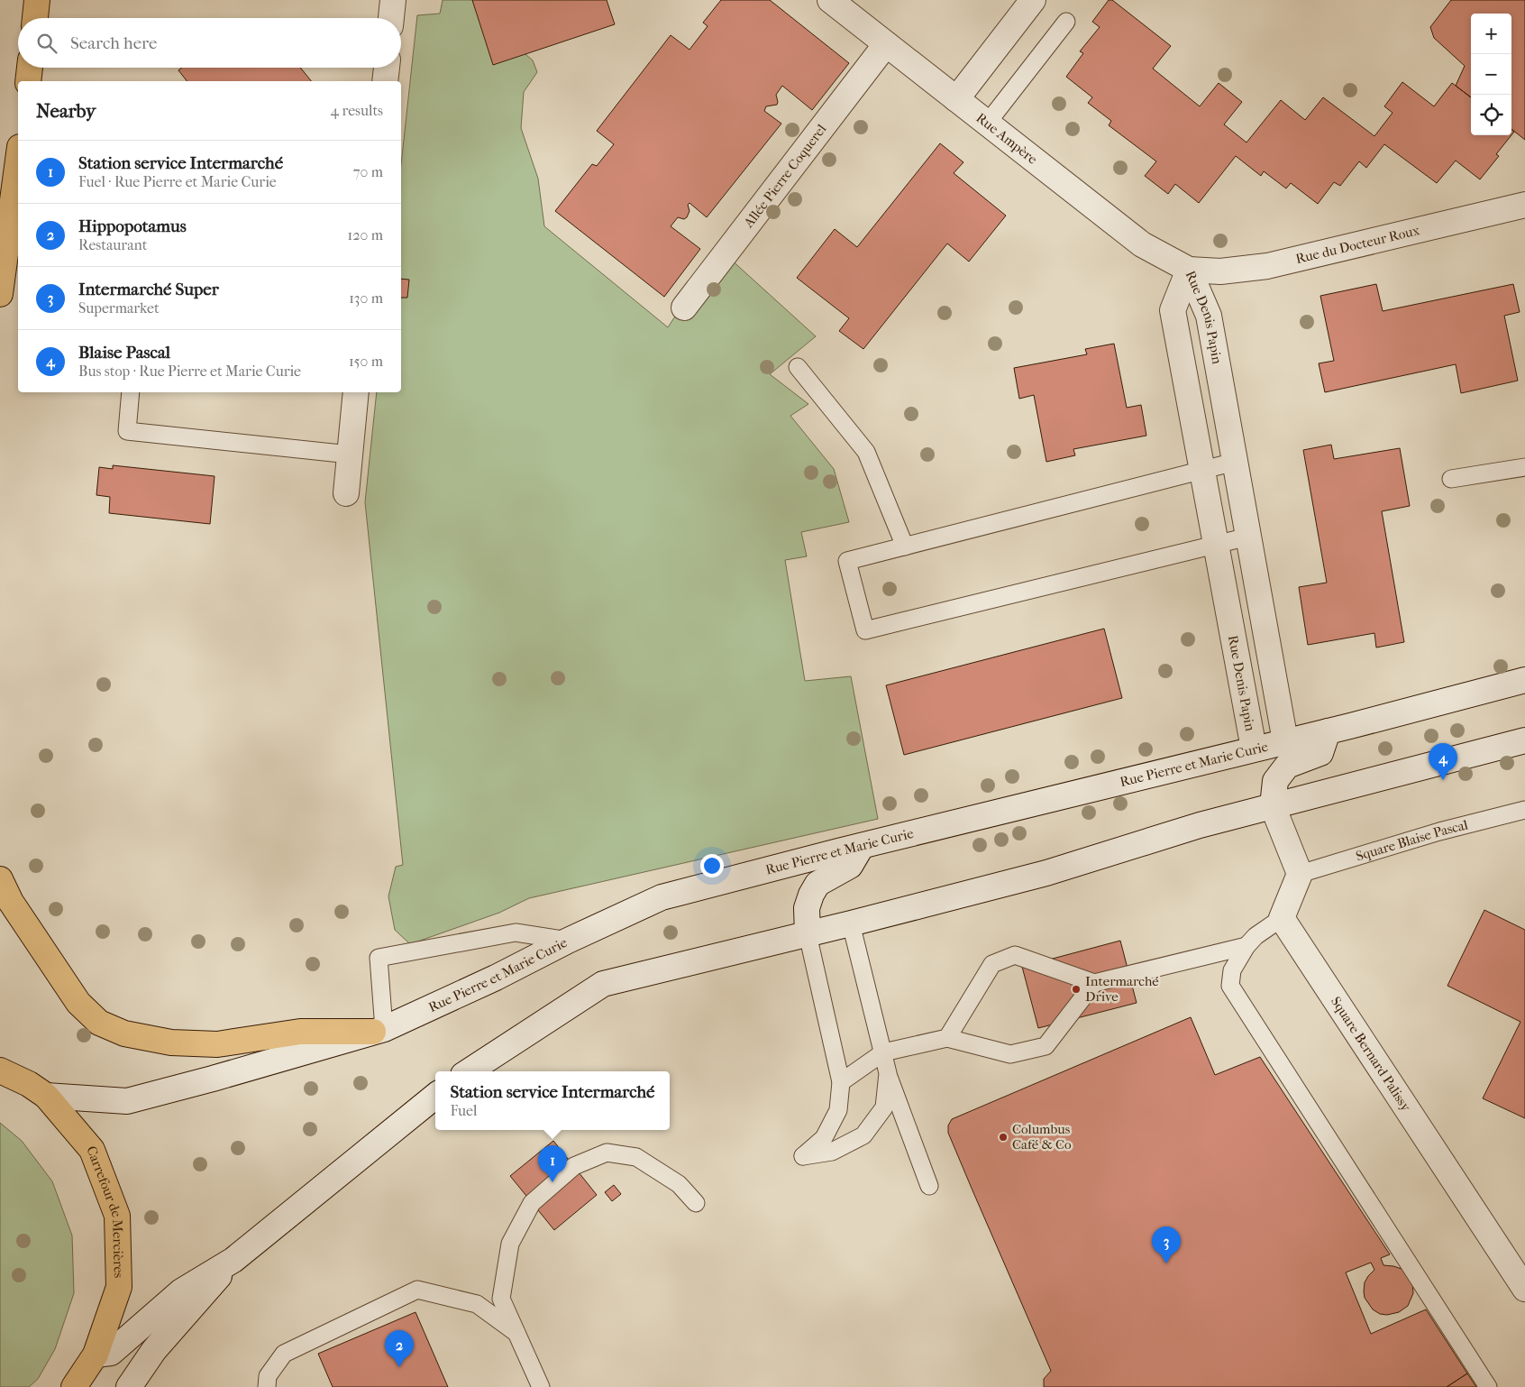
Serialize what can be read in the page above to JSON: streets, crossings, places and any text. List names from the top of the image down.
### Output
{
  "streets": {
    "main road": [
      "Rue Ampère",
      "Allée Pierre Coquerel",
      "Rue du Docteur Roux",
      "Rue Denis Papin",
      "Rue Pierre et Marie Curie",
      "Square Bernard Palissy",
      "Carrefour de Mercières"
    ],
    "lane": ["Square Blaise Pascal"]
  },
  "crossings": [
    ["Rue Ampère", "Allée Pierre Coquerel"],
    ["Rue Ampère", "Rue du Docteur Roux"],
    ["Rue Ampère", "Rue Denis Papin"],
    ["Rue du Docteur Roux", "Rue Denis Papin"],
    ["Rue Denis Papin", "Rue Pierre et Marie Curie"],
    ["Rue Pierre et Marie Curie", "Carrefour de Mercières"]
  ],
  "places": ["Intermarché Drive", "Columbus Café & Co"],
  "page": {
    "map_buttons": ["+", "−"],
    "search": "Search here",
    "heading": ["Nearby", "4 results"],
    "list": [
      {
        "mark": "1",
        "name": "Station service Intermarché",
        "note": "Fuel · Rue Pierre et Marie Curie",
        "value": "70 m"
      },
      {
        "mark": "2",
        "name": "Hippopotamus",
        "note": "Restaurant",
        "value": "120 m"
      },
      {
        "mark": "3",
        "name": "Intermarché Super",
        "note": "Supermarket",
        "value": "130 m"
      },
      {
        "mark": "4",
        "name": "Blaise Pascal",
        "note": "Bus stop · Rue Pierre et Marie Curie",
        "value": "150 m"
      }
    ],
    "pins": [
      "4",
      "1",
      "3",
      "2"
    ],
    "popup": ["Station service Intermarché", "Fuel"]
  }
}
